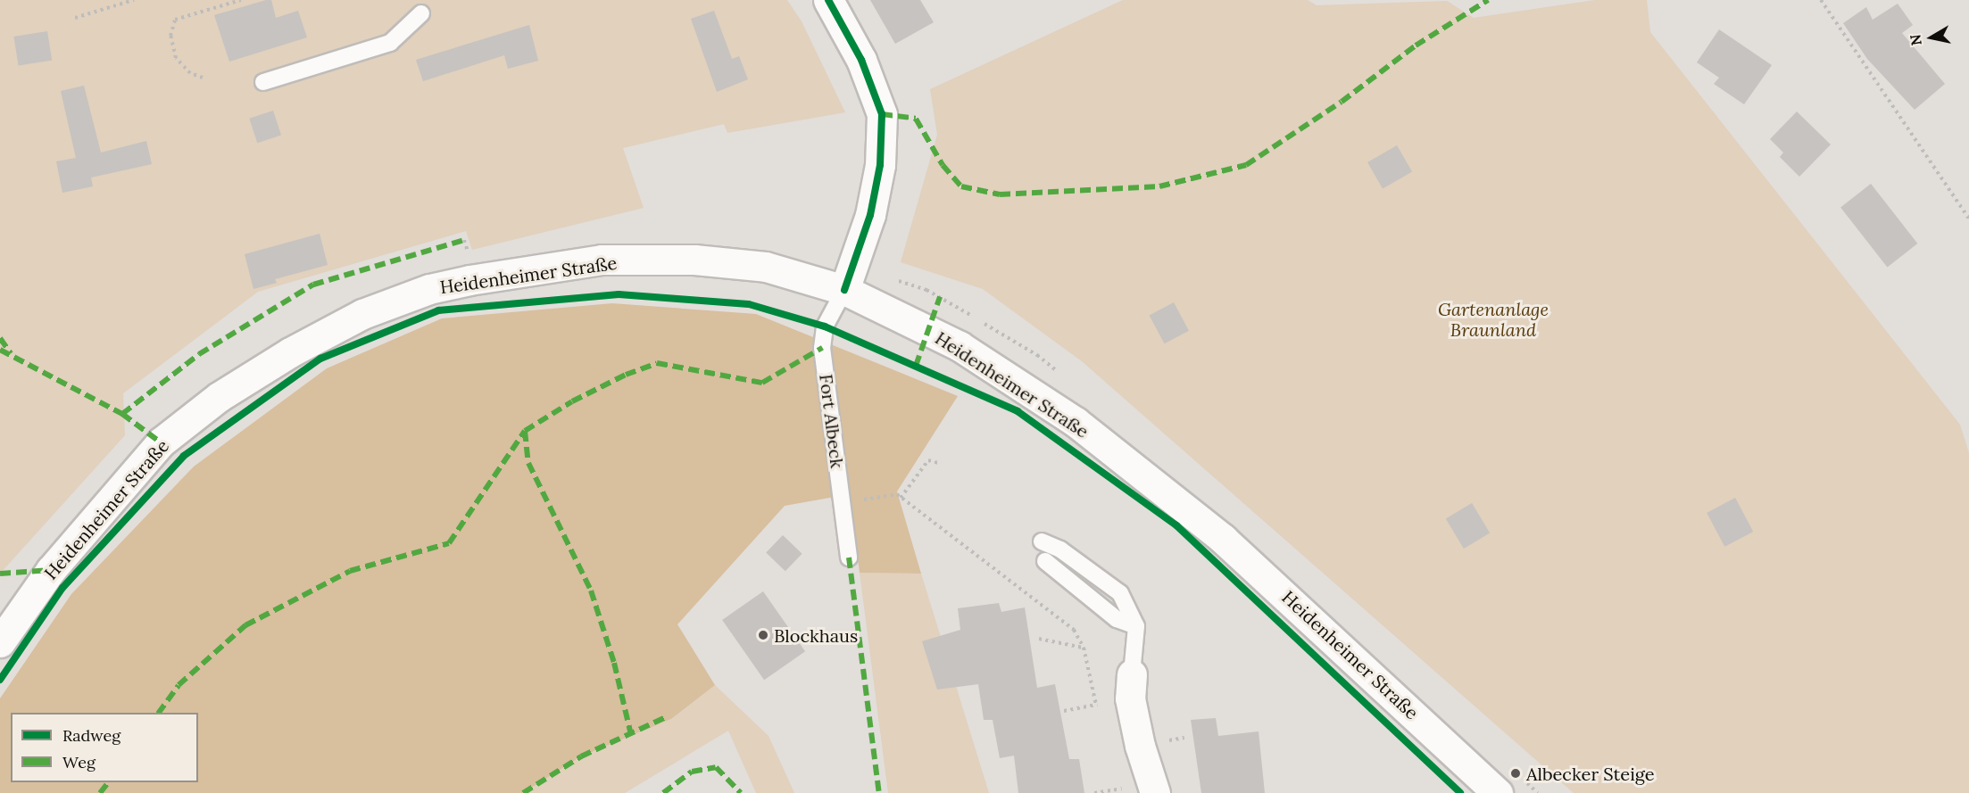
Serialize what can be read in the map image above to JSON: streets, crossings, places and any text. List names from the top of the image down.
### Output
{
  "streets": {
    "main road": ["Heidenheimer Straße"],
    "lane": ["Fort Albeck"]
  },
  "crossings": [
    ["Heidenheimer Straße", "Fort Albeck"]
  ],
  "parks": ["Gartenanlage Braunland"],
  "places": ["Blockhaus", "Albecker Steige"],
  "legend": ["Radweg", "Weg"],
  "north": "left"
}
